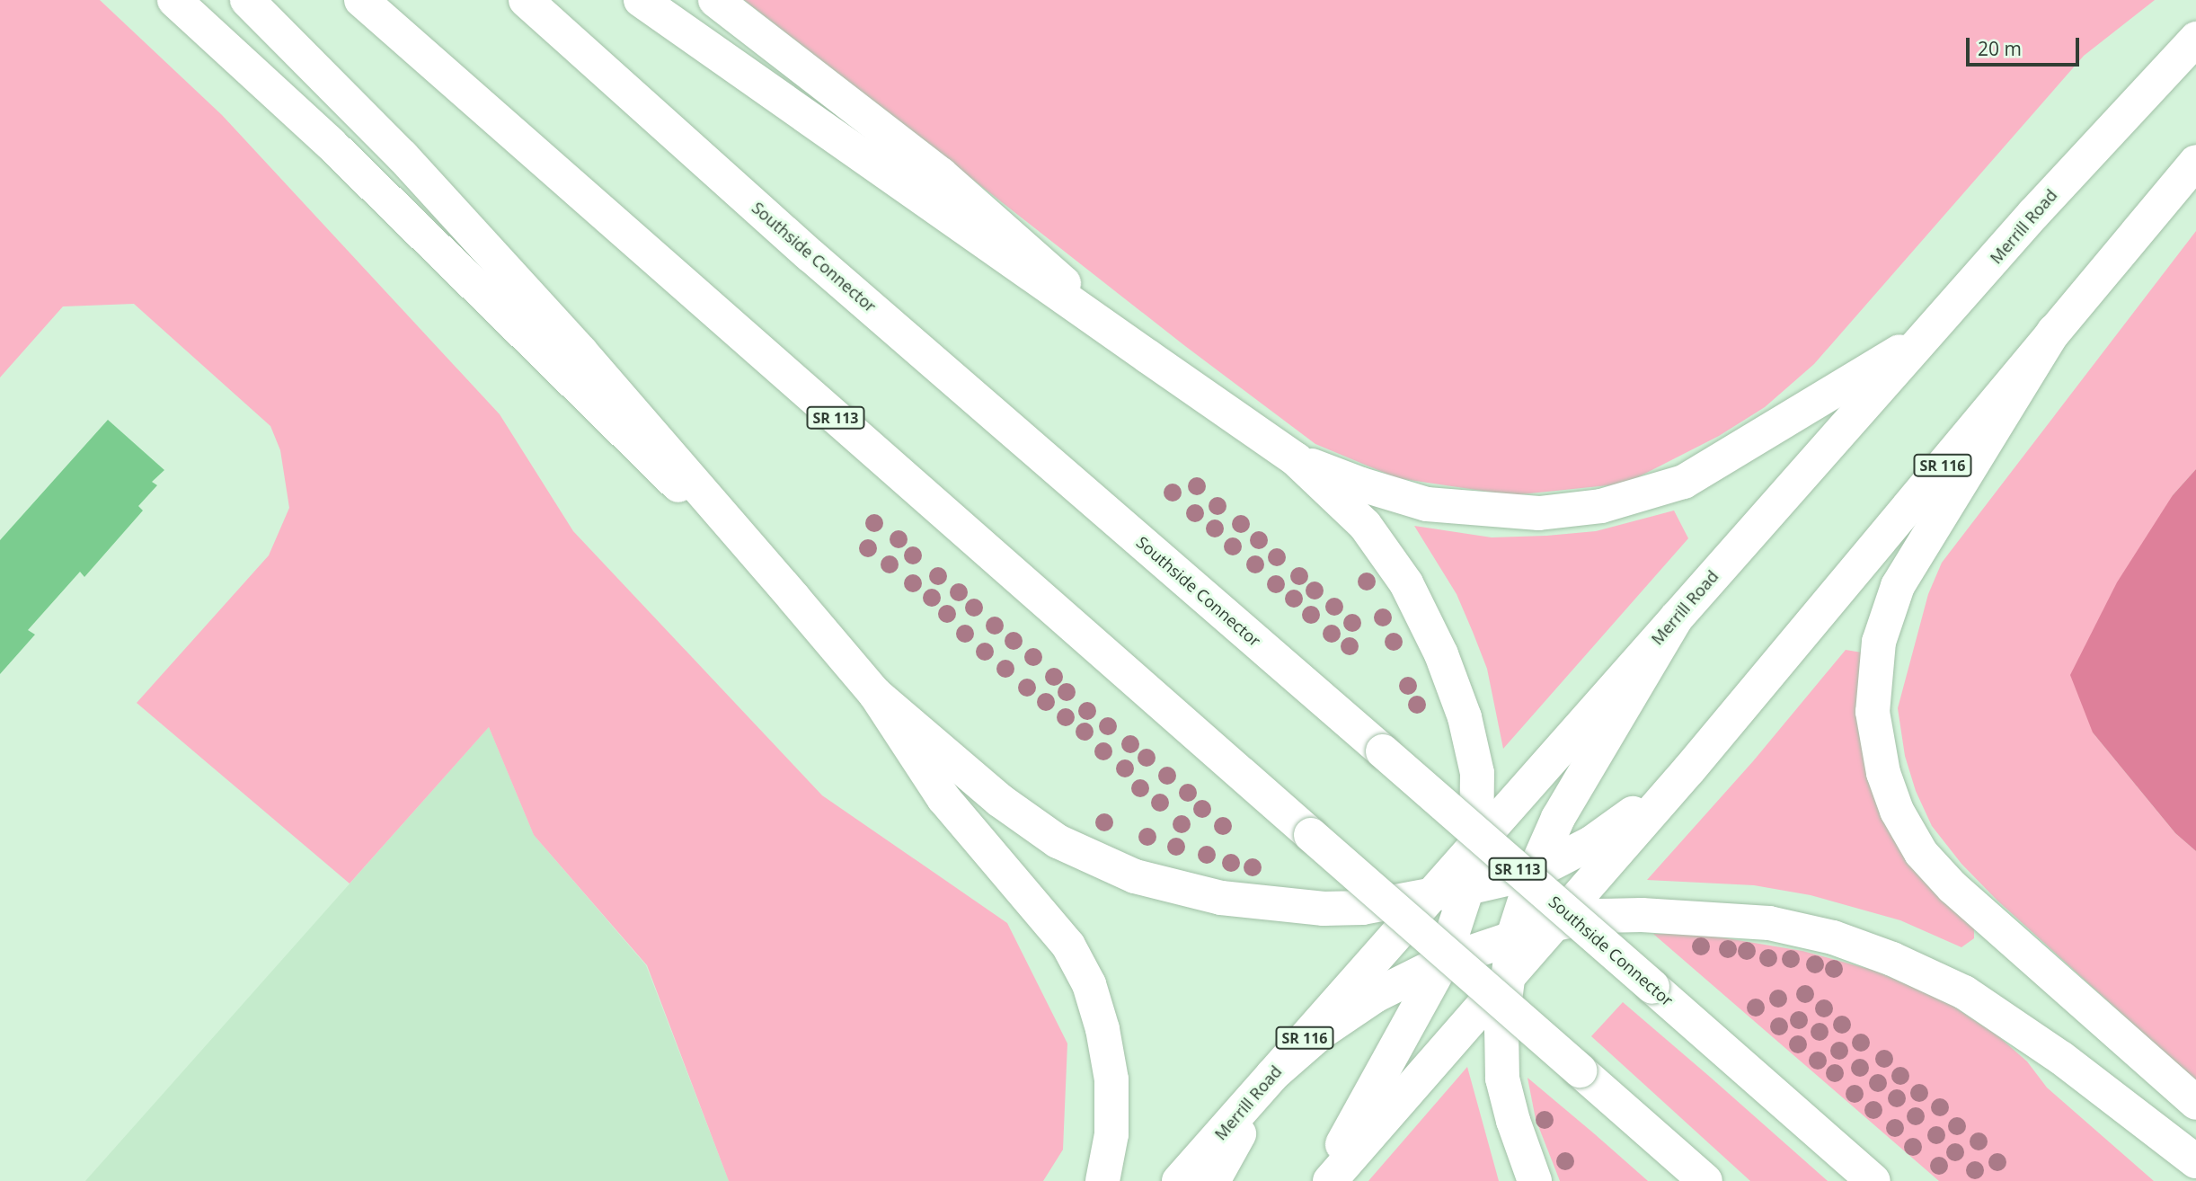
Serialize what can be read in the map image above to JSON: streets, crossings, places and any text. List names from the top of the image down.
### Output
{
  "streets": {
    "main road": [
      "Merrill Road",
      "Southside Connector",
      "SR 113",
      "SR 116"
    ]
  },
  "scale_bar": "20 m"
}
